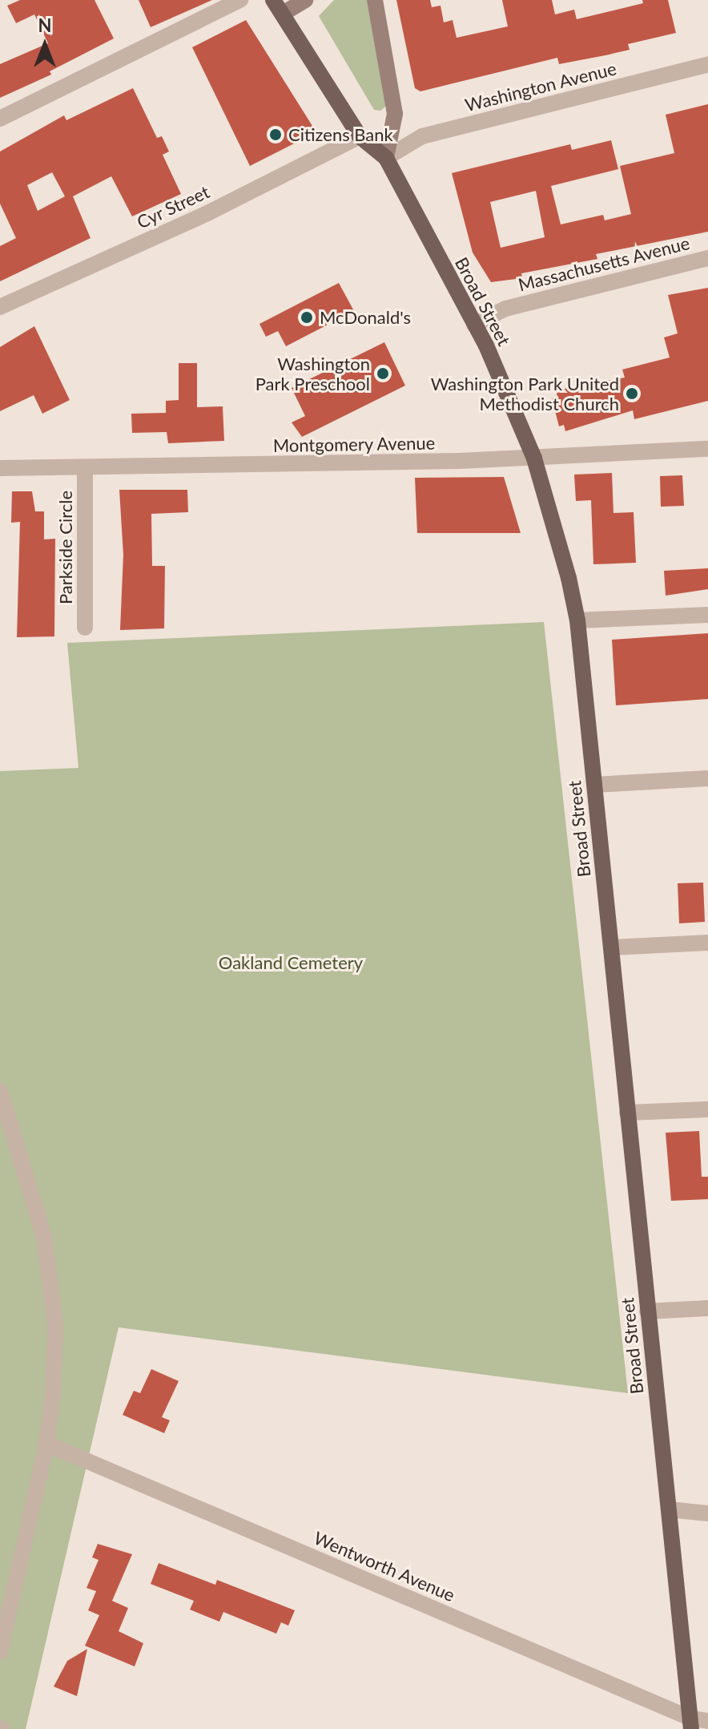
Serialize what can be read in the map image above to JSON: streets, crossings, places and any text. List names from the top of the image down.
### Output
{
  "streets": {
    "main road": ["Broad Street"],
    "street": [
      "Washington Avenue",
      "Cyr Street",
      "Massachusetts Avenue",
      "Montgomery Avenue",
      "Parkside Circle",
      "Wentworth Avenue"
    ]
  },
  "crossings": [
    ["Washington Avenue", "Broad Street"],
    ["Cyr Street", "Broad Street"],
    ["Massachusetts Avenue", "Broad Street"],
    ["Broad Street", "Montgomery Avenue"],
    ["Broad Street", "Wentworth Avenue"],
    ["Montgomery Avenue", "Parkside Circle"]
  ],
  "parks": ["Oakland Cemetery"],
  "places": [
    "Citizens Bank",
    "McDonald's",
    "Washington Park Preschool",
    "Washington Park United Methodist Church"
  ],
  "north": "top"
}
